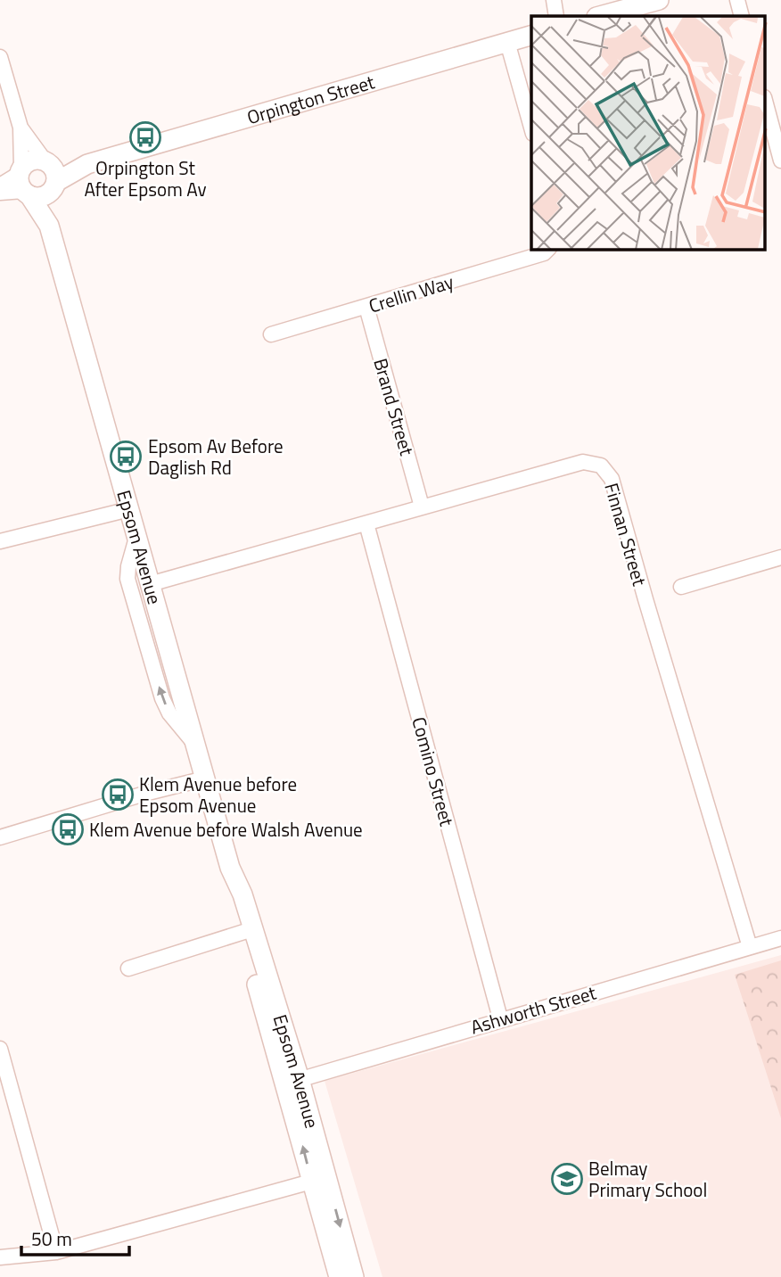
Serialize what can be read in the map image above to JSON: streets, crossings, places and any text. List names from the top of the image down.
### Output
{
  "streets": {
    "street": [
      "Orpington Street",
      "Crellin Way",
      "Brand Street",
      "Finnan Street",
      "Epsom Avenue",
      "Comino Street",
      "Ashworth Street"
    ]
  },
  "crossings": [
    ["Orpington Street", "Epsom Avenue"],
    ["Crellin Way", "Brand Street"],
    ["Brand Street", "Finnan Street"],
    ["Finnan Street", "Epsom Avenue"],
    ["Finnan Street", "Comino Street"],
    ["Finnan Street", "Ashworth Street"],
    ["Epsom Avenue", "Ashworth Street"],
    ["Comino Street", "Ashworth Street"]
  ],
  "places": {
    "bus stop": [
      "Orpington St After Epsom Av",
      "Epsom Av Before Daglish Rd",
      "Klem Avenue before Epsom Avenue",
      "Klem Avenue before Walsh Avenue"
    ],
    "school or university": ["Belmay Primary School"]
  },
  "scale_bar": "50 m"
}
